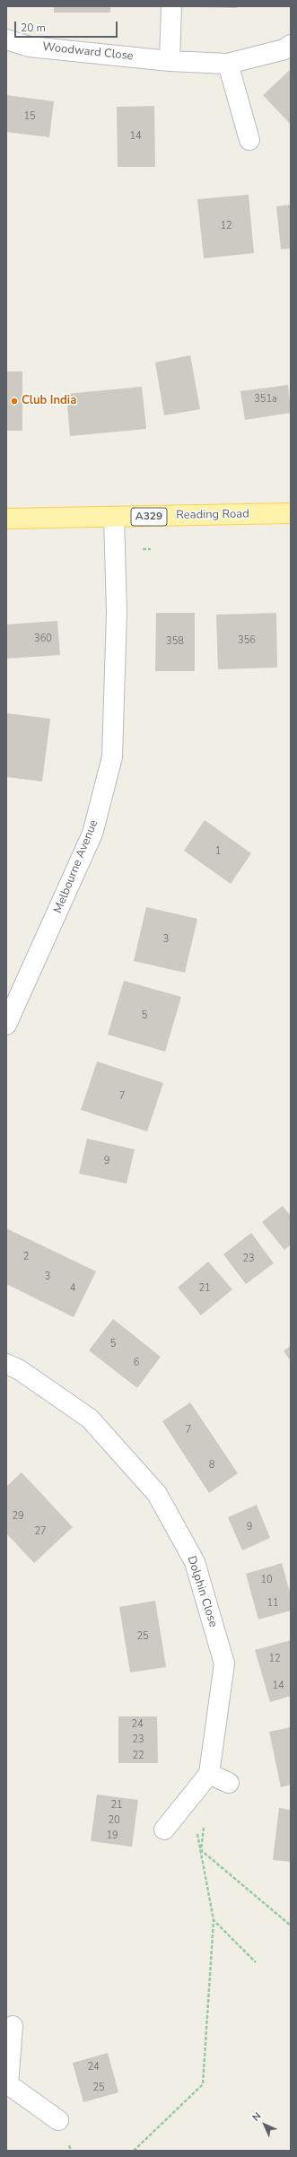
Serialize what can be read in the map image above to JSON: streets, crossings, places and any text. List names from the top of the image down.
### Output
{
  "streets": {
    "main road": ["Reading Road", "A329"],
    "street": ["Woodward Close", "Melbourne Avenue", "Dolphin Close"]
  },
  "crossings": [
    ["Reading Road", "Melbourne Avenue"]
  ],
  "places": ["Club India"],
  "house_numbers": [
    "15",
    "14",
    "12",
    "351a",
    "360",
    "356",
    "358",
    "1",
    "3",
    "5",
    "7",
    "9",
    "2",
    "23",
    "3",
    "4",
    "21",
    "5",
    "6",
    "7",
    "8",
    "29",
    "9",
    "27",
    "10",
    "11",
    "25",
    "12",
    "14",
    "24",
    "23",
    "22",
    "21",
    "20",
    "19",
    "24",
    "25"
  ],
  "scale_bar": "20 m",
  "north": "top left"
}
